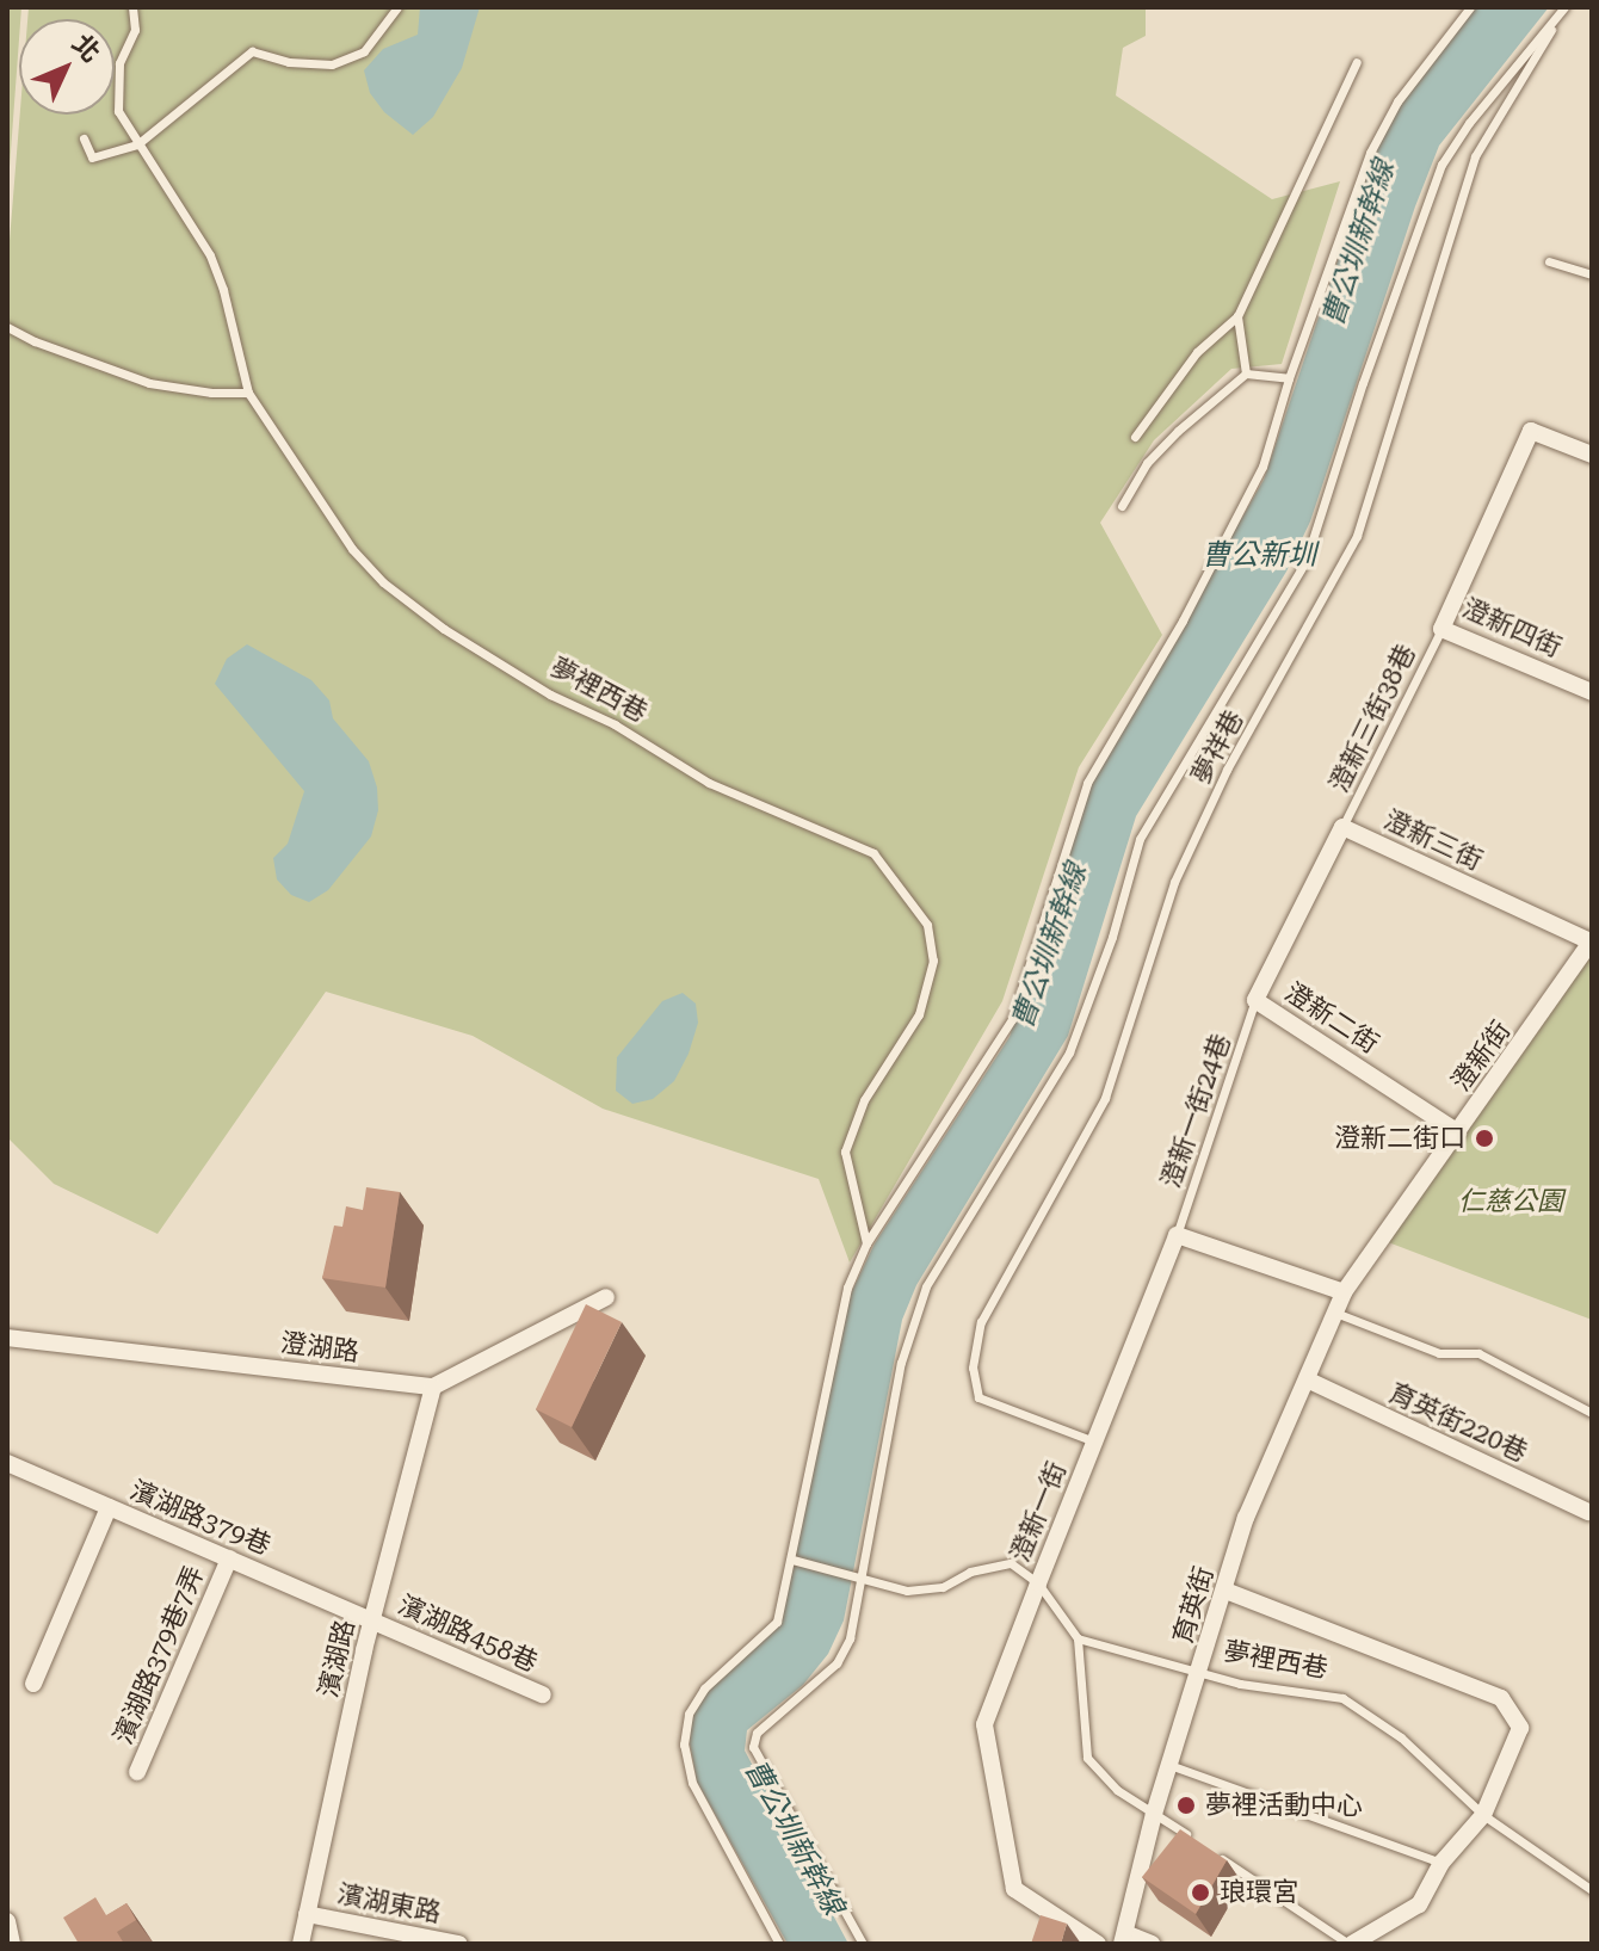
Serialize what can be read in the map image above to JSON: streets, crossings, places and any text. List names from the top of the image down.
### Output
{
  "streets": {
    "street": [
      "澄新四街",
      "夢裡西巷",
      "澄新三街",
      "澄新二街",
      "澄新街",
      "澄湖路",
      "育英街220巷",
      "澄新一街",
      "濱湖路379巷",
      "育英街",
      "濱湖路458巷",
      "濱湖路379巷7弄",
      "濱湖路",
      "濱湖東路"
    ],
    "lane": ["澄新三街38巷", "夢祥巷", "澄新一街24巷"]
  },
  "crossings": [
    ["澄新四街", "澄新三街38巷"],
    ["夢裡西巷", "育英街"],
    ["澄新三街38巷", "澄新三街"],
    ["夢祥巷", "澄新一街"],
    ["澄新三街", "澄新二街"],
    ["澄新三街", "澄新街"],
    ["澄新二街", "澄新街"],
    ["澄新二街", "澄新一街24巷"],
    ["澄新街", "育英街"],
    ["澄新一街24巷", "澄新一街"],
    ["澄湖路", "濱湖路"],
    ["育英街220巷", "育英街"],
    ["濱湖路379巷", "濱湖路458巷"],
    ["濱湖路379巷", "濱湖路379巷7弄"],
    ["濱湖路379巷", "濱湖路"],
    ["濱湖路458巷", "濱湖路"],
    ["濱湖路", "濱湖東路"]
  ],
  "water": ["曹公圳新幹線", "曹公新圳"],
  "parks": ["仁慈公園"],
  "places": ["澄新二街口", "夢裡活動中心", "琅環宮"],
  "north": "top right"
}
